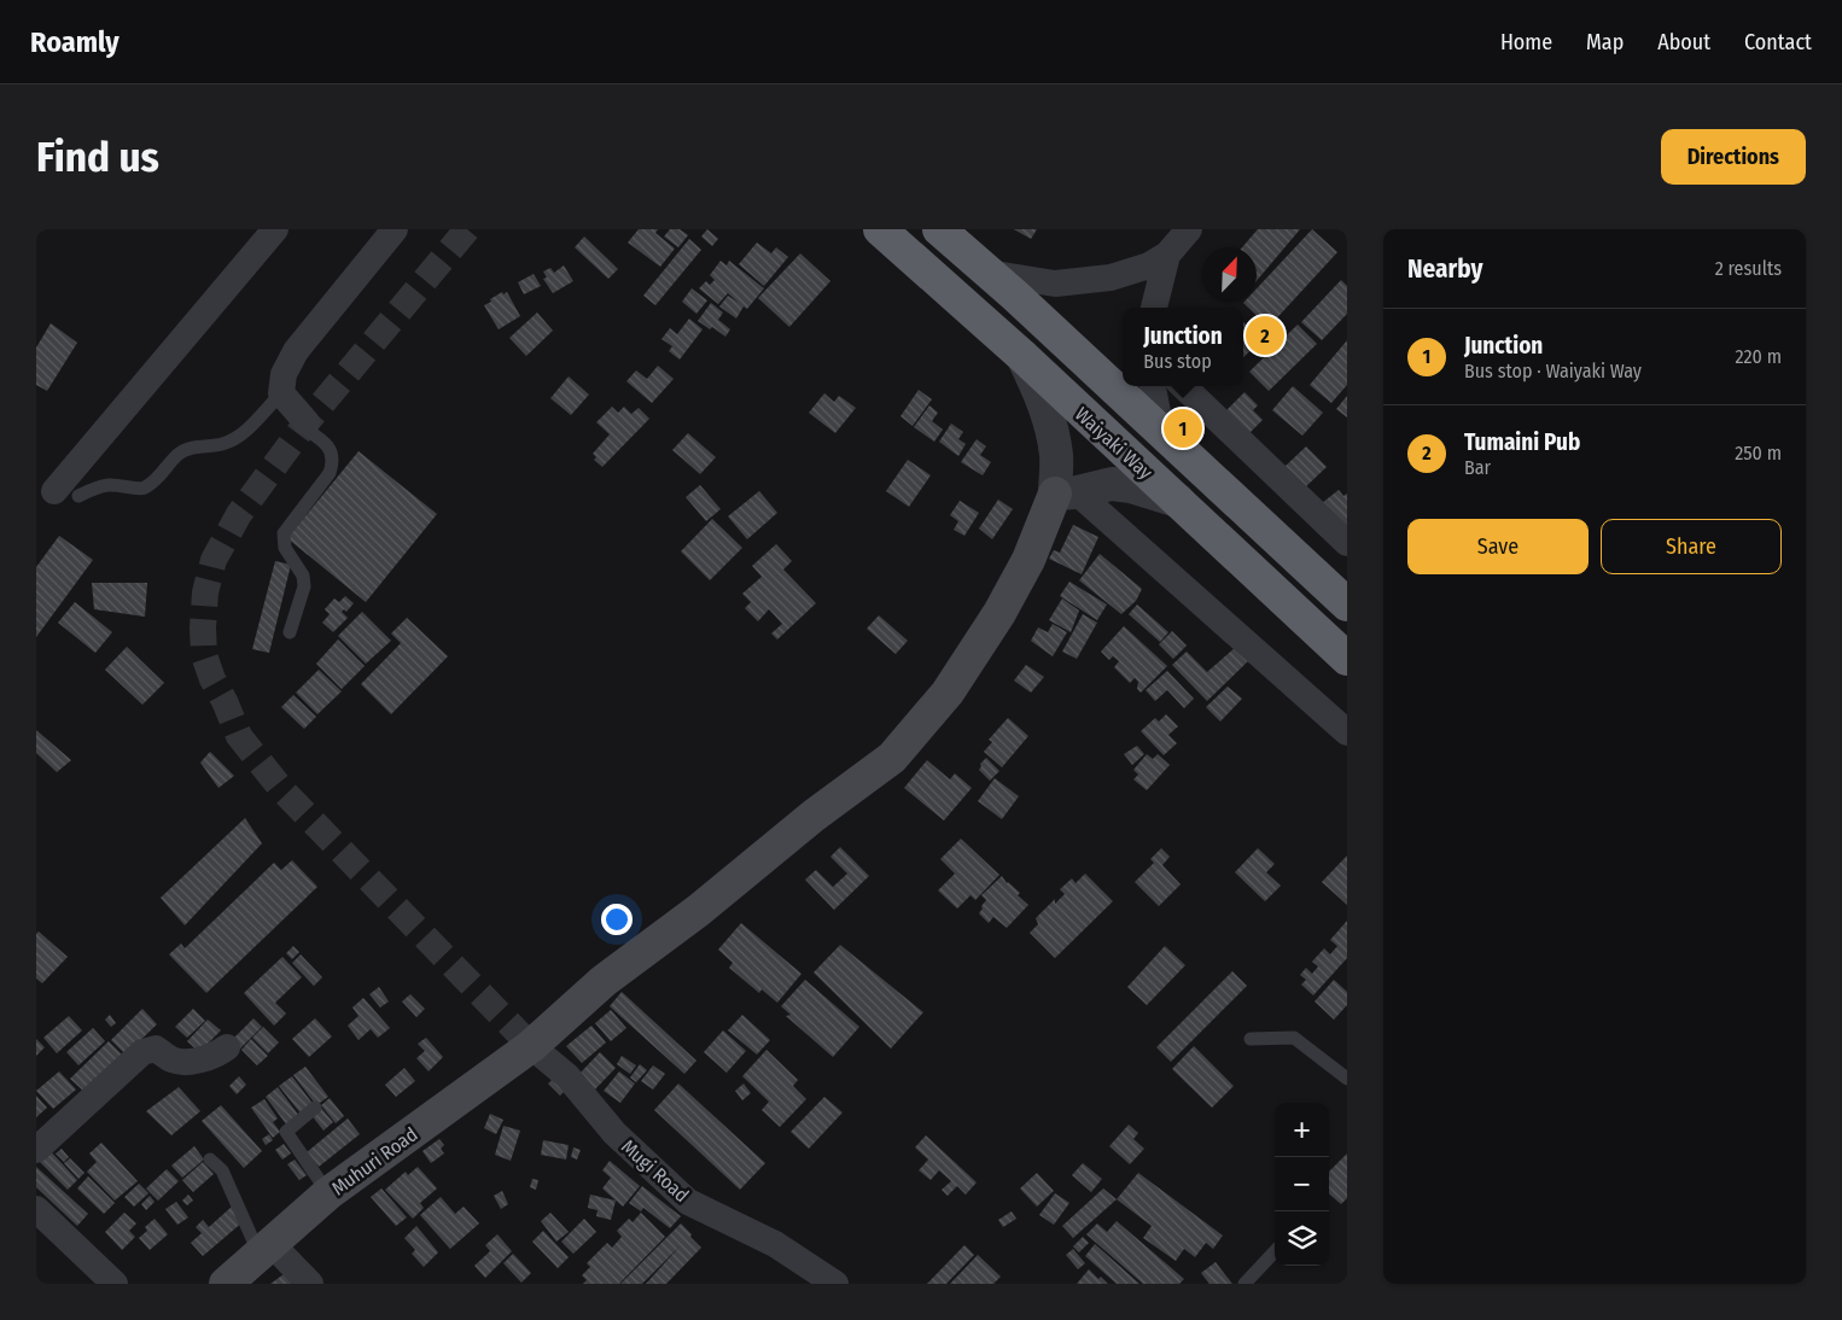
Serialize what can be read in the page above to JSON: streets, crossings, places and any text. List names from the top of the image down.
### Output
{
  "streets": {
    "highway": ["Waiyaki Way"],
    "main road": ["Muhuri Road"],
    "street": ["Mugi Road"]
  },
  "crossings": [
    ["Muhuri Road", "Mugi Road"]
  ],
  "north": "top right",
  "page": {
    "header": "Roamly",
    "nav": [
      "Home",
      "Map",
      "About",
      "Contact"
    ],
    "buttons": [
      "Directions",
      ["Save", "Share"]
    ],
    "title": "Find us",
    "heading": ["Nearby", "2 results"],
    "popup": ["Junction", "Bus stop"],
    "list": [
      {
        "mark": "1",
        "name": "Junction",
        "note": "Bus stop · Waiyaki Way",
        "value": "220 m"
      },
      {
        "mark": "2",
        "name": "Tumaini Pub",
        "note": "Bar",
        "value": "250 m"
      }
    ],
    "pins": ["2", "1"],
    "map_buttons": ["+", "−"]
  }
}
